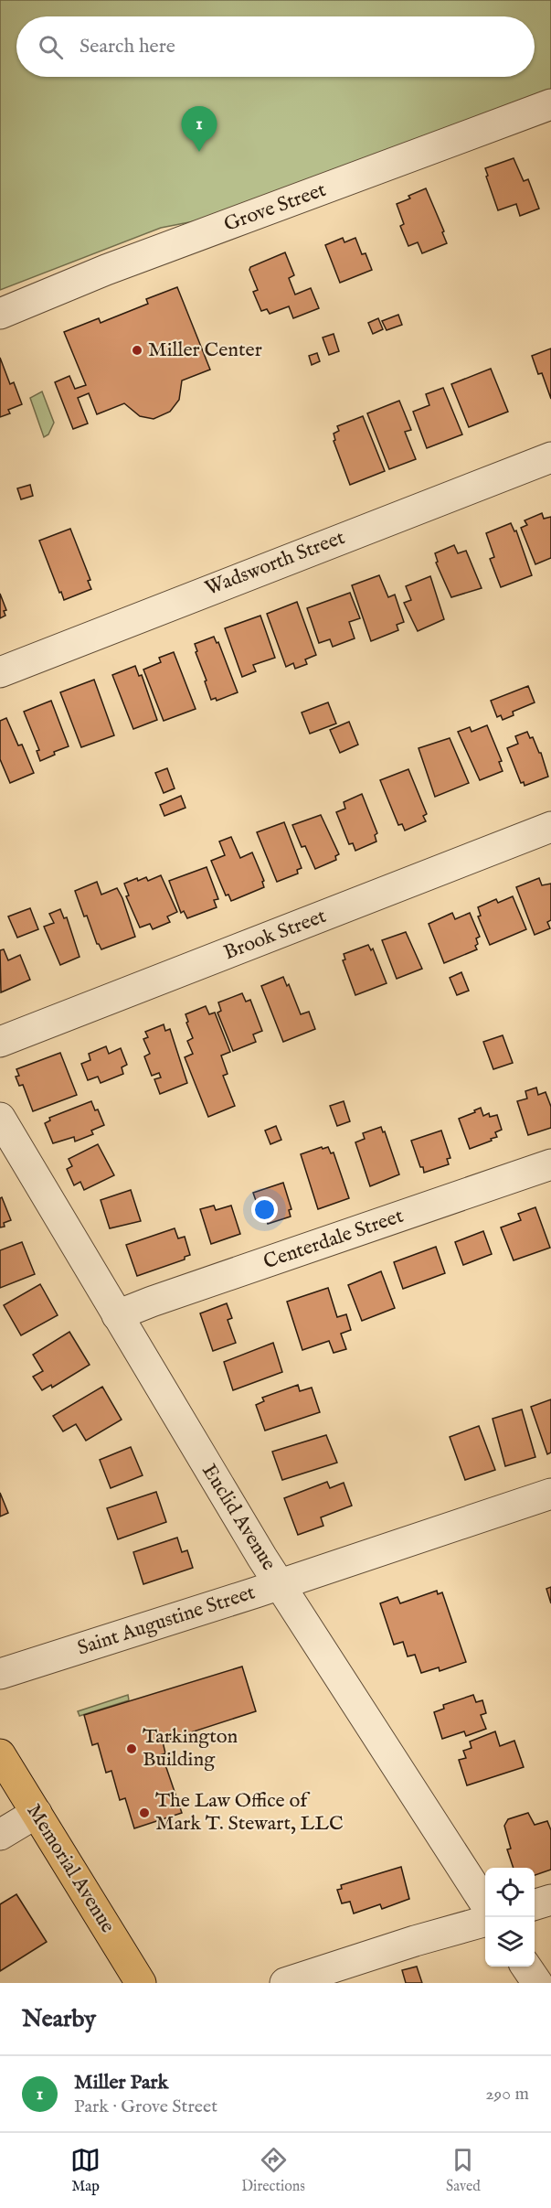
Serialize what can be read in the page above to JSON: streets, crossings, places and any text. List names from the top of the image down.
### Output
{
  "streets": {
    "main road": ["Memorial Avenue"],
    "street": [
      "Grove Street",
      "Wadsworth Street",
      "Brook Street",
      "Centerdale Street",
      "Euclid Avenue",
      "Saint Augustine Street"
    ]
  },
  "crossings": [
    ["Centerdale Street", "Euclid Avenue"],
    ["Euclid Avenue", "Saint Augustine Street"]
  ],
  "places": ["Miller Center", "Tarkington Building", "The Law Office of Mark T. Stewart, LLC"],
  "page": {
    "search": "Search here",
    "pins": "1",
    "heading": "Nearby",
    "list": [
      {
        "mark": "1",
        "name": "Miller Park",
        "note": "Park · Grove Street",
        "value": "290 m"
      }
    ],
    "nav": ["Map", "Directions", "Saved"]
  }
}
